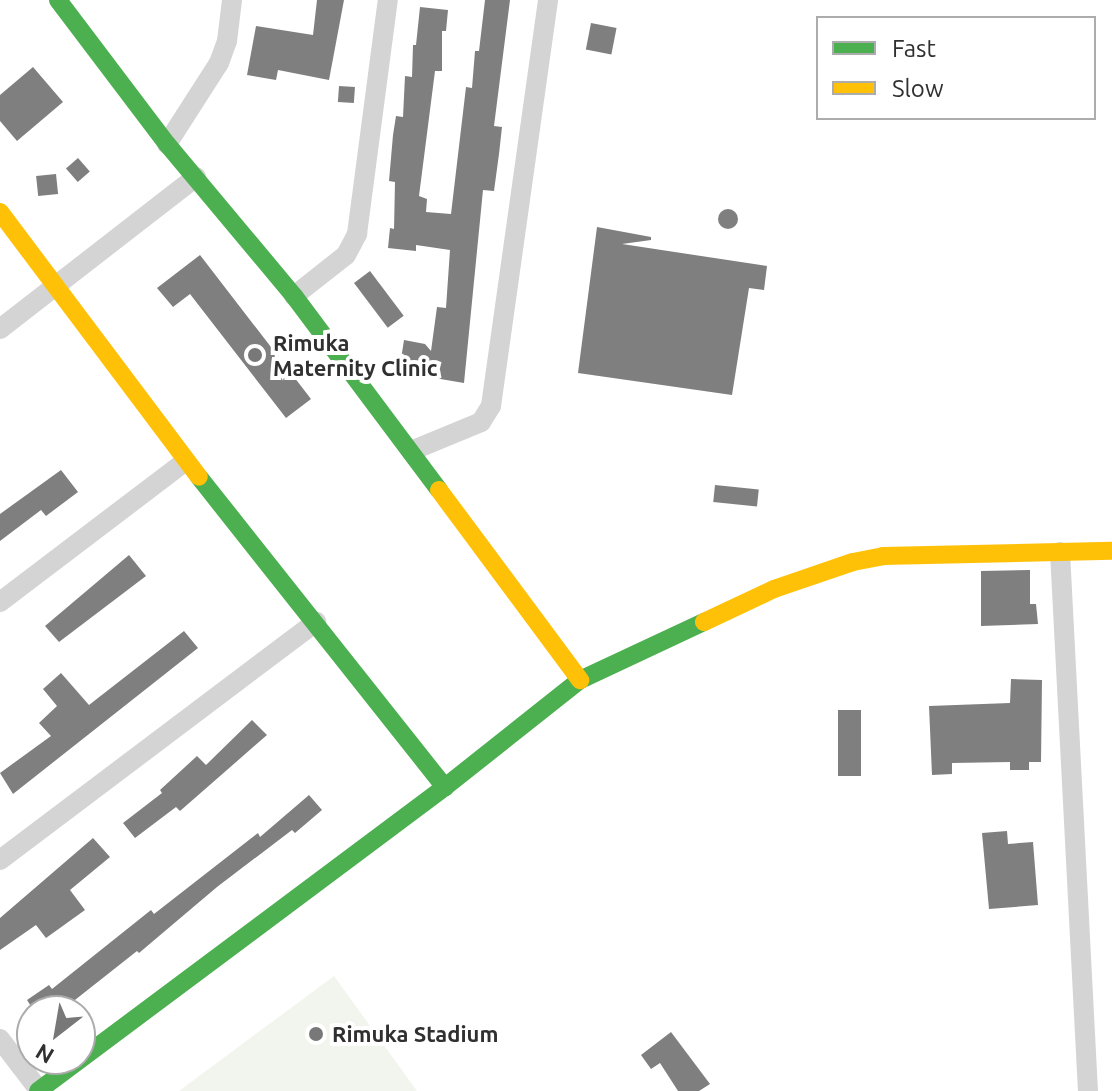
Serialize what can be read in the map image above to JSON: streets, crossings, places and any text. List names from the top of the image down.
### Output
{
  "places": ["Rimuka Maternity Clinic", "Rimuka Stadium"],
  "legend": ["Fast", "Slow"],
  "north": "bottom left"
}
